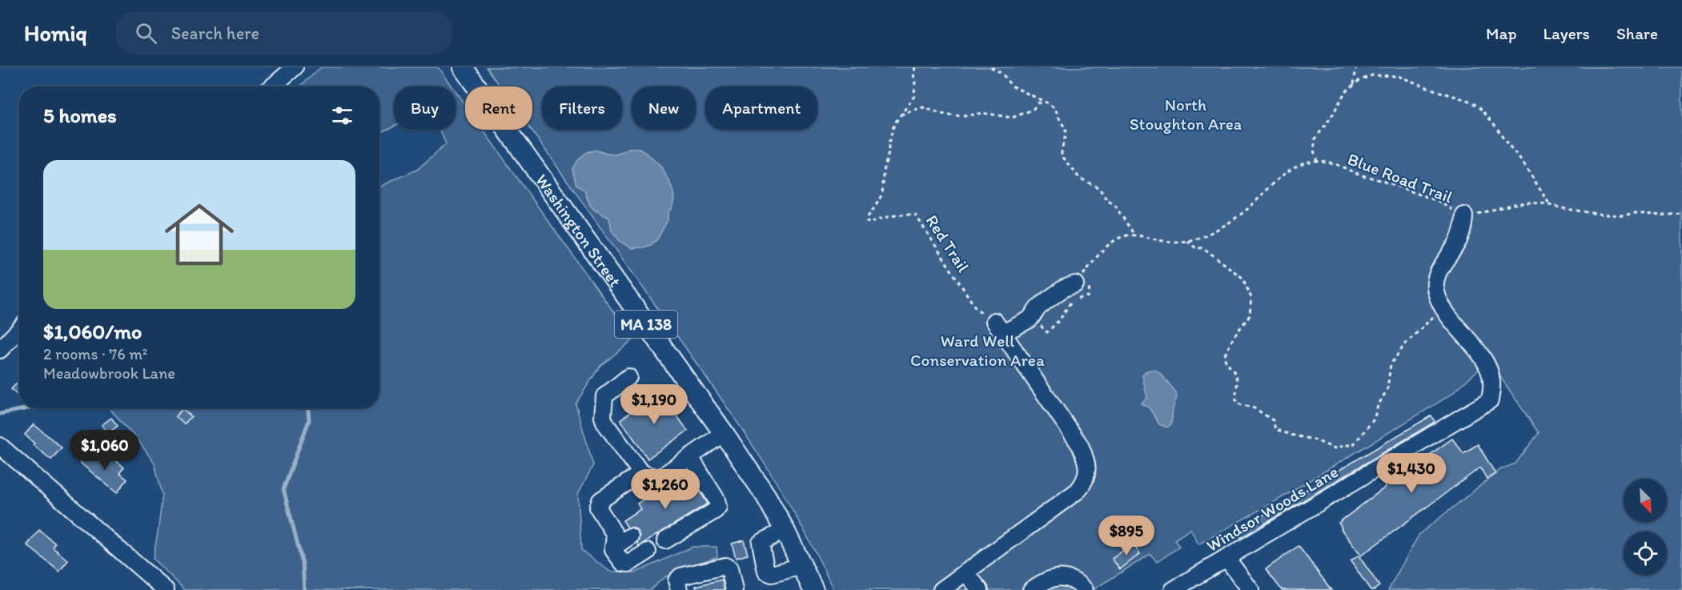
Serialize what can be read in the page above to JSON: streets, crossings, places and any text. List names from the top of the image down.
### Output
{
  "streets": {
    "main road": ["Washington Street", "MA 138"],
    "street": ["Windsor Woods Lane"],
    "path": ["Blue Road Trail", "Red Trail"]
  },
  "crossings": [
    ["Blue Road Trail", "Windsor Woods Lane"]
  ],
  "parks": ["North Stoughton Area", "Ward Well Conservation Area"],
  "north": "bottom right",
  "page": {
    "header": "Homiq",
    "search": "Search here",
    "nav": ["Map", "Layers", "Share"],
    "chip": [
      "Buy",
      "Rent",
      "Filters",
      "New",
      "Apartment"
    ],
    "heading": "5 homes",
    "list": [
      {
        "name": "$1,060/mo",
        "note": "2 rooms · 76 m² · Meadowbrook Lane"
      }
    ],
    "price": [
      "$1,190",
      "$1,060",
      "$1,430",
      "$1,260",
      "$895"
    ]
  }
}
